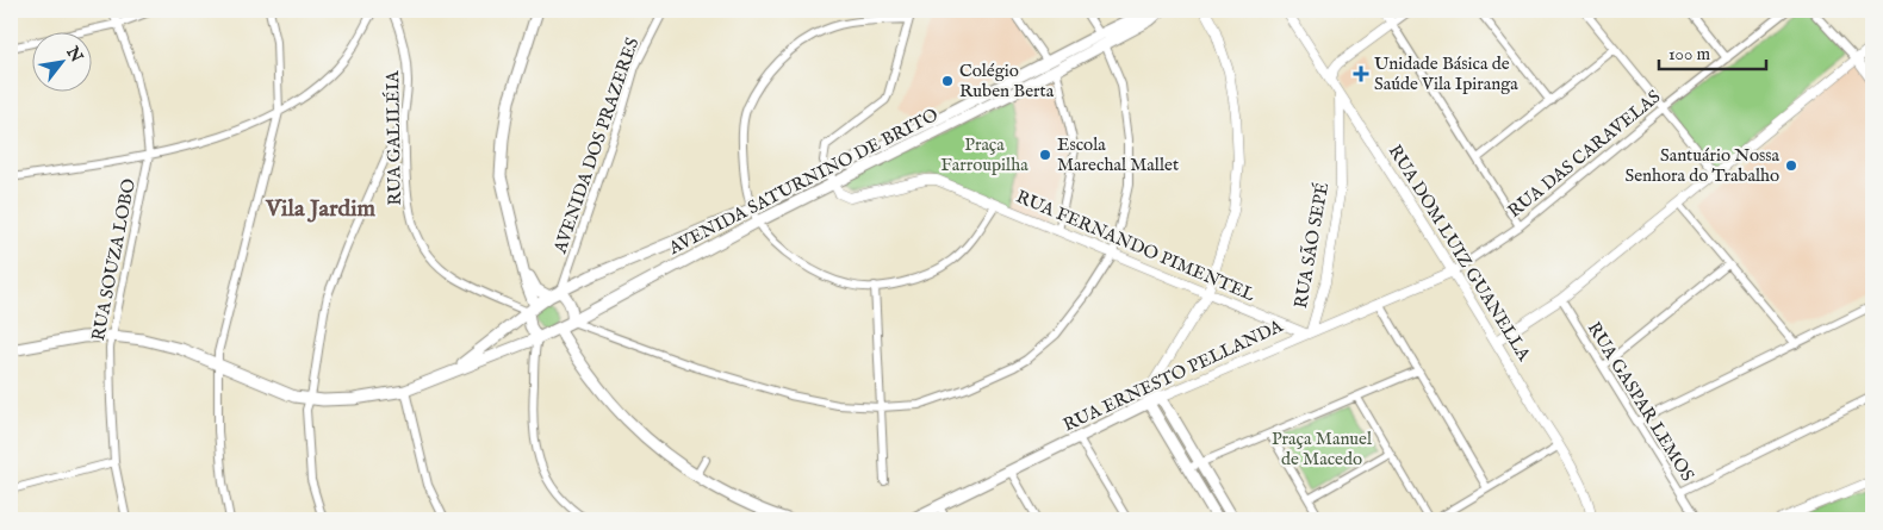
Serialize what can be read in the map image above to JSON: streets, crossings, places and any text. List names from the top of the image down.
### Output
{
  "streets": {
    "main road": ["AVENIDA SATURNINO DE BRITO", "RUA ERNESTO PELLANDA"],
    "street": [
      "RUA GALILÉIA",
      "AVENIDA DOS PRAZERES",
      "RUA DAS CARAVELAS",
      "RUA FERNANDO PIMENTEL",
      "RUA SÃO SEPÉ",
      "RUA DOM LUIZ GUANELLA",
      "RUA SOUZA LOBO",
      "RUA GASPAR LEMOS"
    ]
  },
  "crossings": [
    ["RUA GALILÉIA", "AVENIDA SATURNINO DE BRITO"],
    ["AVENIDA DOS PRAZERES", "AVENIDA SATURNINO DE BRITO"],
    ["RUA DAS CARAVELAS", "RUA DOM LUIZ GUANELLA"],
    ["RUA DAS CARAVELAS", "RUA ERNESTO PELLANDA"],
    ["AVENIDA SATURNINO DE BRITO", "RUA FERNANDO PIMENTEL"],
    ["AVENIDA SATURNINO DE BRITO", "RUA SOUZA LOBO"],
    ["RUA FERNANDO PIMENTEL", "RUA SÃO SEPÉ"],
    ["RUA FERNANDO PIMENTEL", "RUA ERNESTO PELLANDA"],
    ["RUA SÃO SEPÉ", "RUA DOM LUIZ GUANELLA"],
    ["RUA SÃO SEPÉ", "RUA ERNESTO PELLANDA"],
    ["RUA DOM LUIZ GUANELLA", "RUA ERNESTO PELLANDA"]
  ],
  "districts": ["Vila Jardim"],
  "parks": ["Praça Farroupilha", "Praça Manuel de Macedo"],
  "places": {
    "health": ["Unidade Básica de Saúde Vila Ipiranga"],
    "other": ["Colégio Ruben Berta", "Escola Marechal Mallet", "Santuário Nossa Senhora do Trabalho"]
  },
  "scale_bar": "100 m",
  "north": "top right"
}
